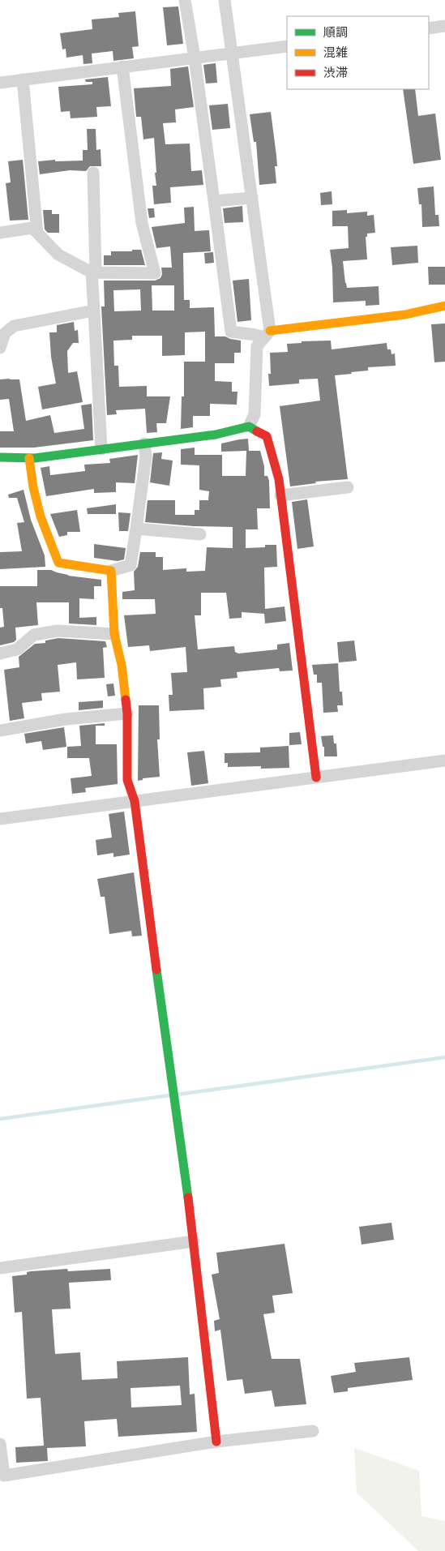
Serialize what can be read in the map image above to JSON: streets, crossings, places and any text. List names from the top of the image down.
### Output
{
  "legend": ["順調", "混雑", "渋滞"]
}
